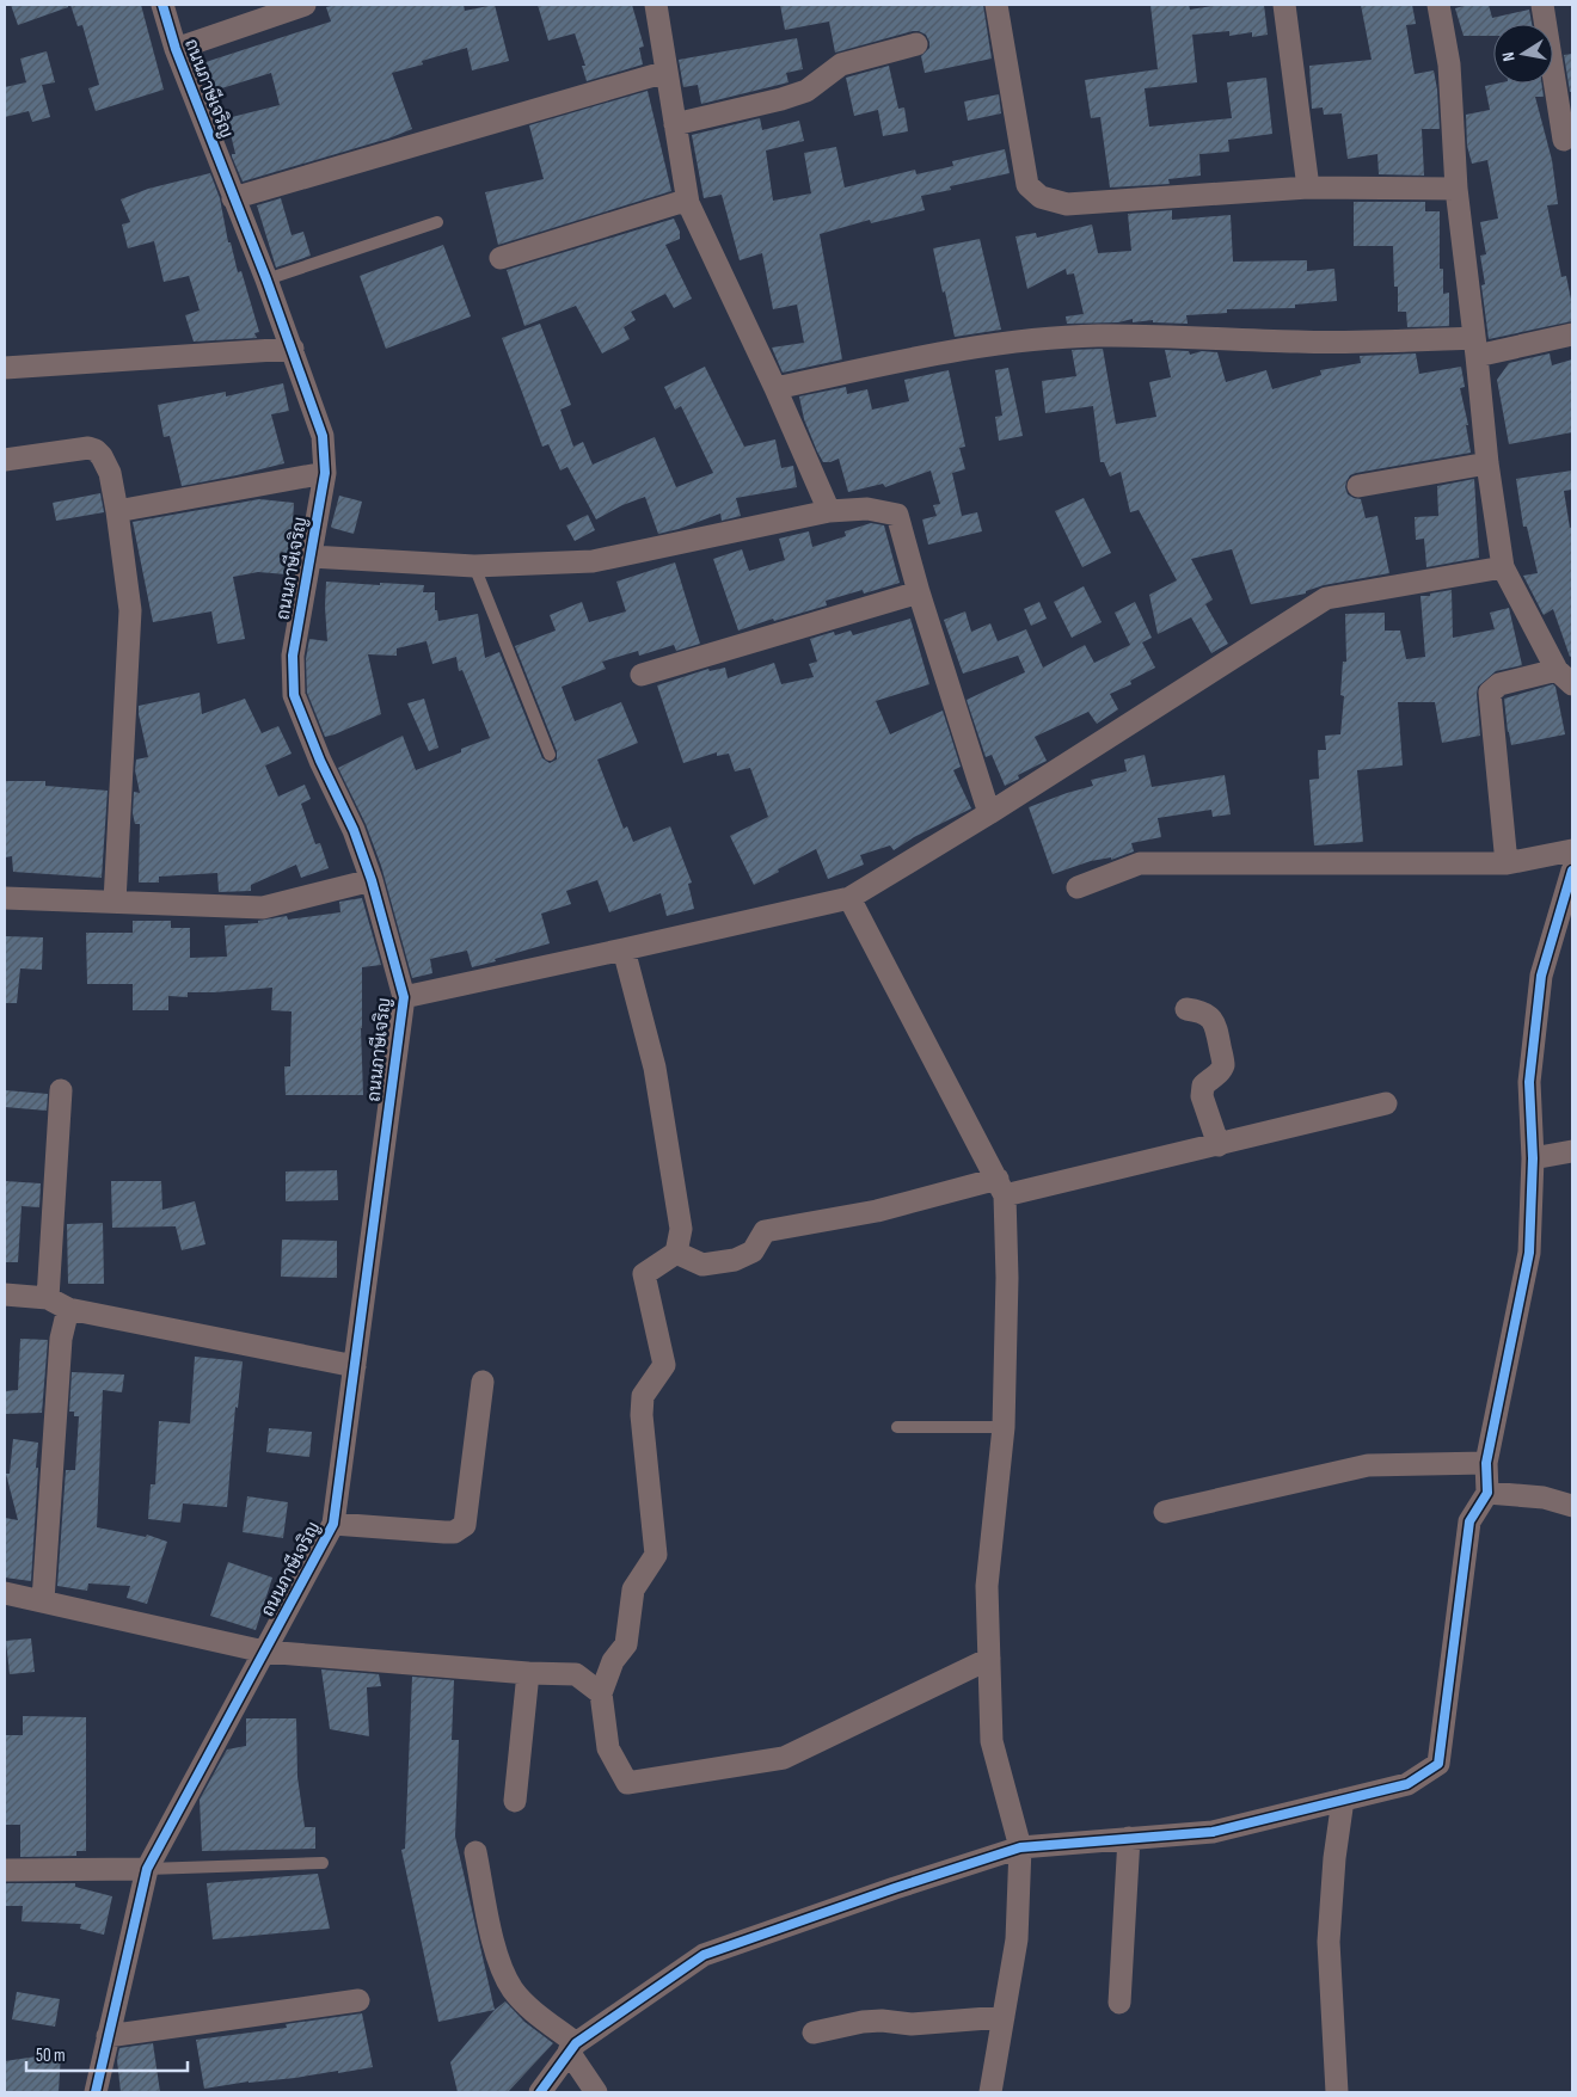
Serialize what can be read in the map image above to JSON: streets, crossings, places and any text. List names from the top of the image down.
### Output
{
  "streets": {
    "street": ["ถนนภาษีเจริญ"]
  },
  "scale_bar": "50 m",
  "north": "left"
}
